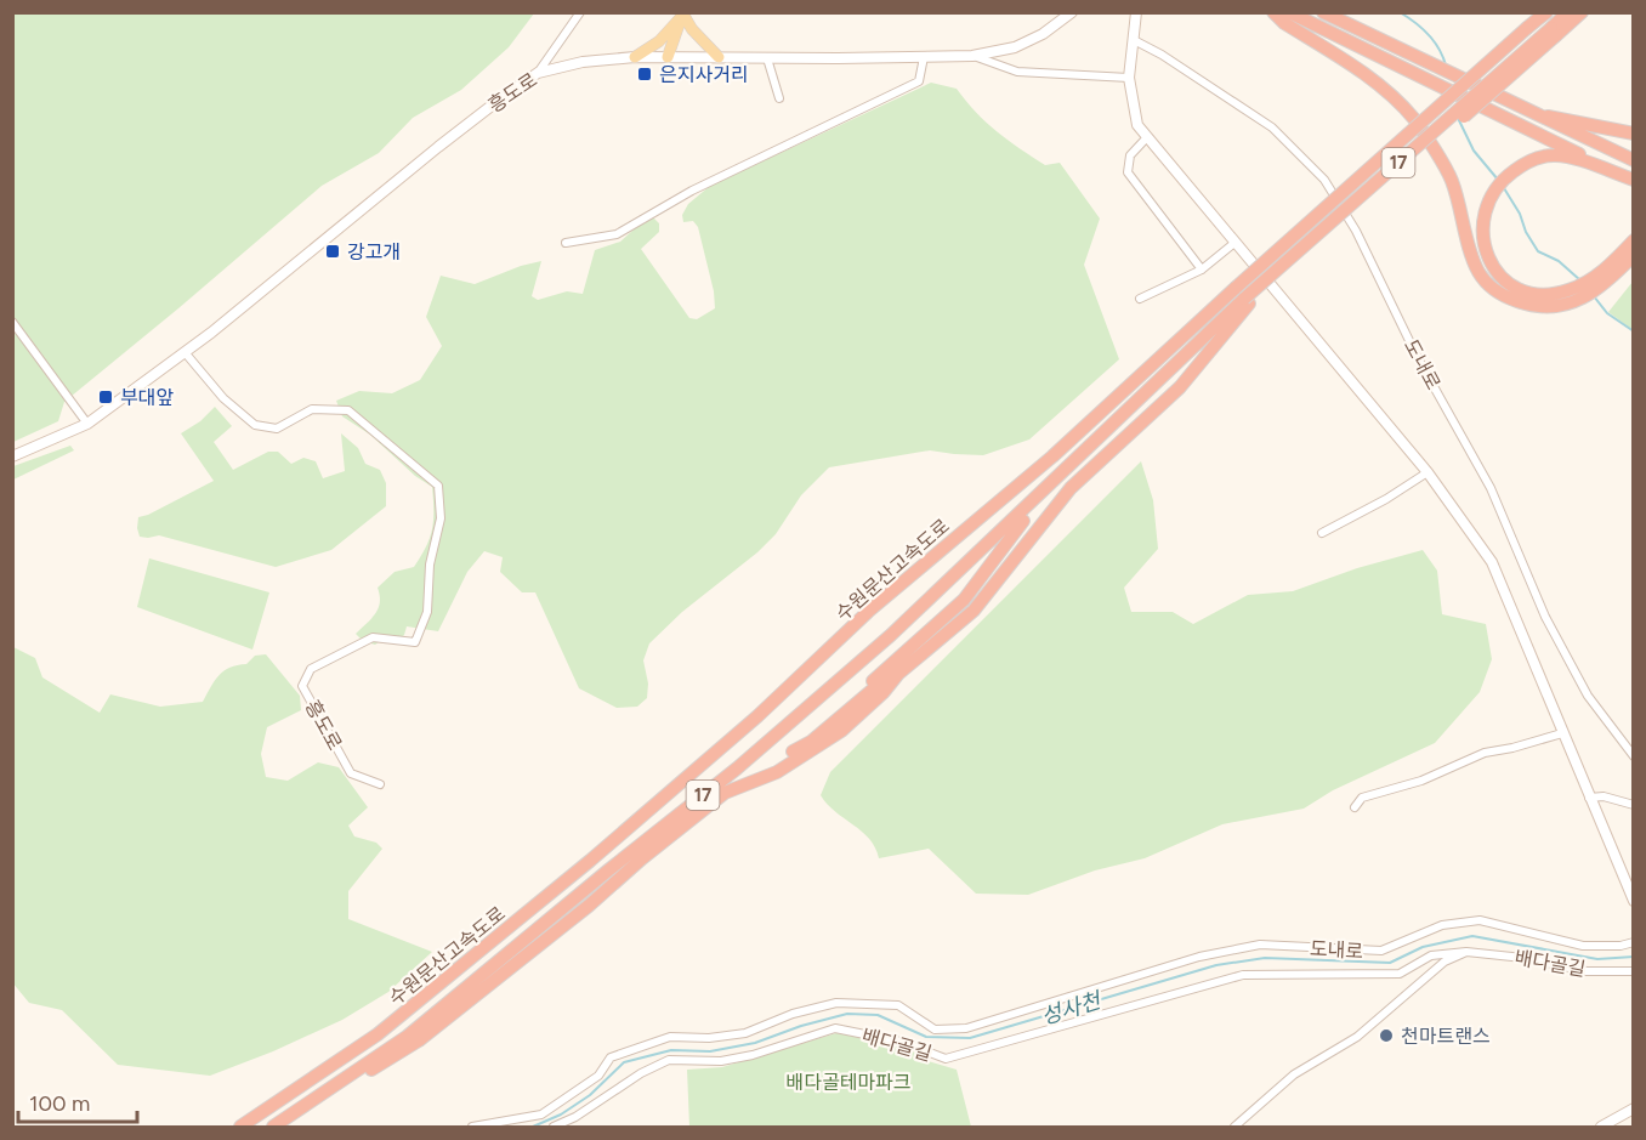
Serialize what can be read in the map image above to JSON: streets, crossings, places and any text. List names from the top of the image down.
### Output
{
  "streets": {
    "highway": ["17", "수원문산고속도로"],
    "street": ["흥도로", "도내로", "배다골길"]
  },
  "water": ["성사천"],
  "parks": ["배다골테마파크"],
  "places": {
    "transit": ["은지사거리", "강고개", "부대앞"],
    "other": ["천마트랜스"]
  },
  "scale_bar": "100 m"
}
